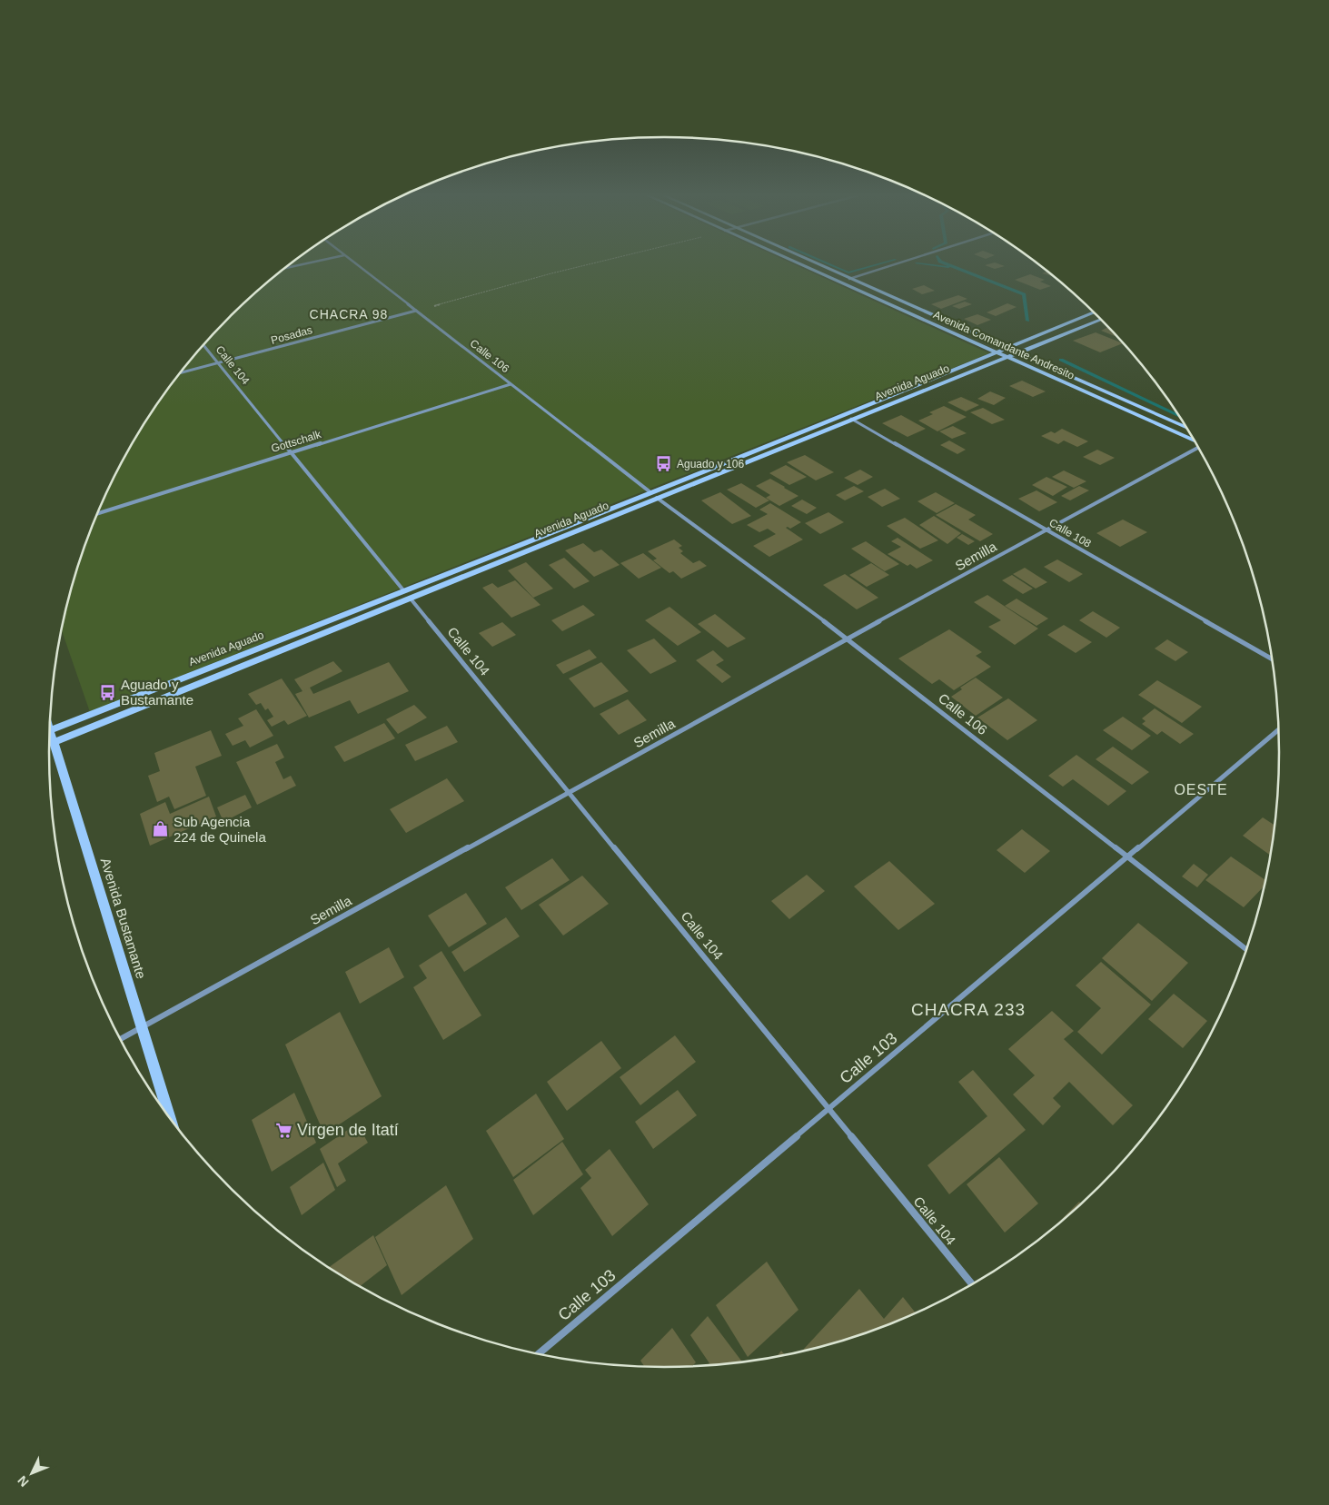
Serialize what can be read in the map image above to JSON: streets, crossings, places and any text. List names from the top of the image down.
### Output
{
  "streets": {
    "main road": ["Avenida Comandante Andresito", "Avenida Aguado", "Avenida Bustamante"],
    "street": [
      "Posadas",
      "Calle 106",
      "Calle 104",
      "Gottschalk",
      "Calle 108",
      "Semilla",
      "Calle 103"
    ]
  },
  "crossings": [
    ["Posadas", "Calle 106"],
    ["Posadas", "Calle 104"],
    ["Avenida Comandante Andresito", "Avenida Aguado"],
    ["Calle 106", "Avenida Aguado"],
    ["Calle 106", "Gottschalk"],
    ["Calle 106", "Semilla"],
    ["Calle 106", "Calle 103"],
    ["Calle 104", "Avenida Aguado"],
    ["Calle 104", "Gottschalk"],
    ["Calle 104", "Semilla"],
    ["Calle 104", "Calle 103"],
    ["Avenida Aguado", "Calle 108"],
    ["Avenida Aguado", "Avenida Bustamante"],
    ["Calle 108", "Semilla"],
    ["Semilla", "Avenida Bustamante"]
  ],
  "districts": ["CHACRA 98", "OESTE", "CHACRA 233"],
  "places": {
    "bus stop": ["Aguado y 106", "Aguado y Bustamante"],
    "shop": ["Sub Agencia 224 de Quinela"],
    "supermarket": ["Virgen de Itatí"]
  },
  "north": "bottom left"
}
